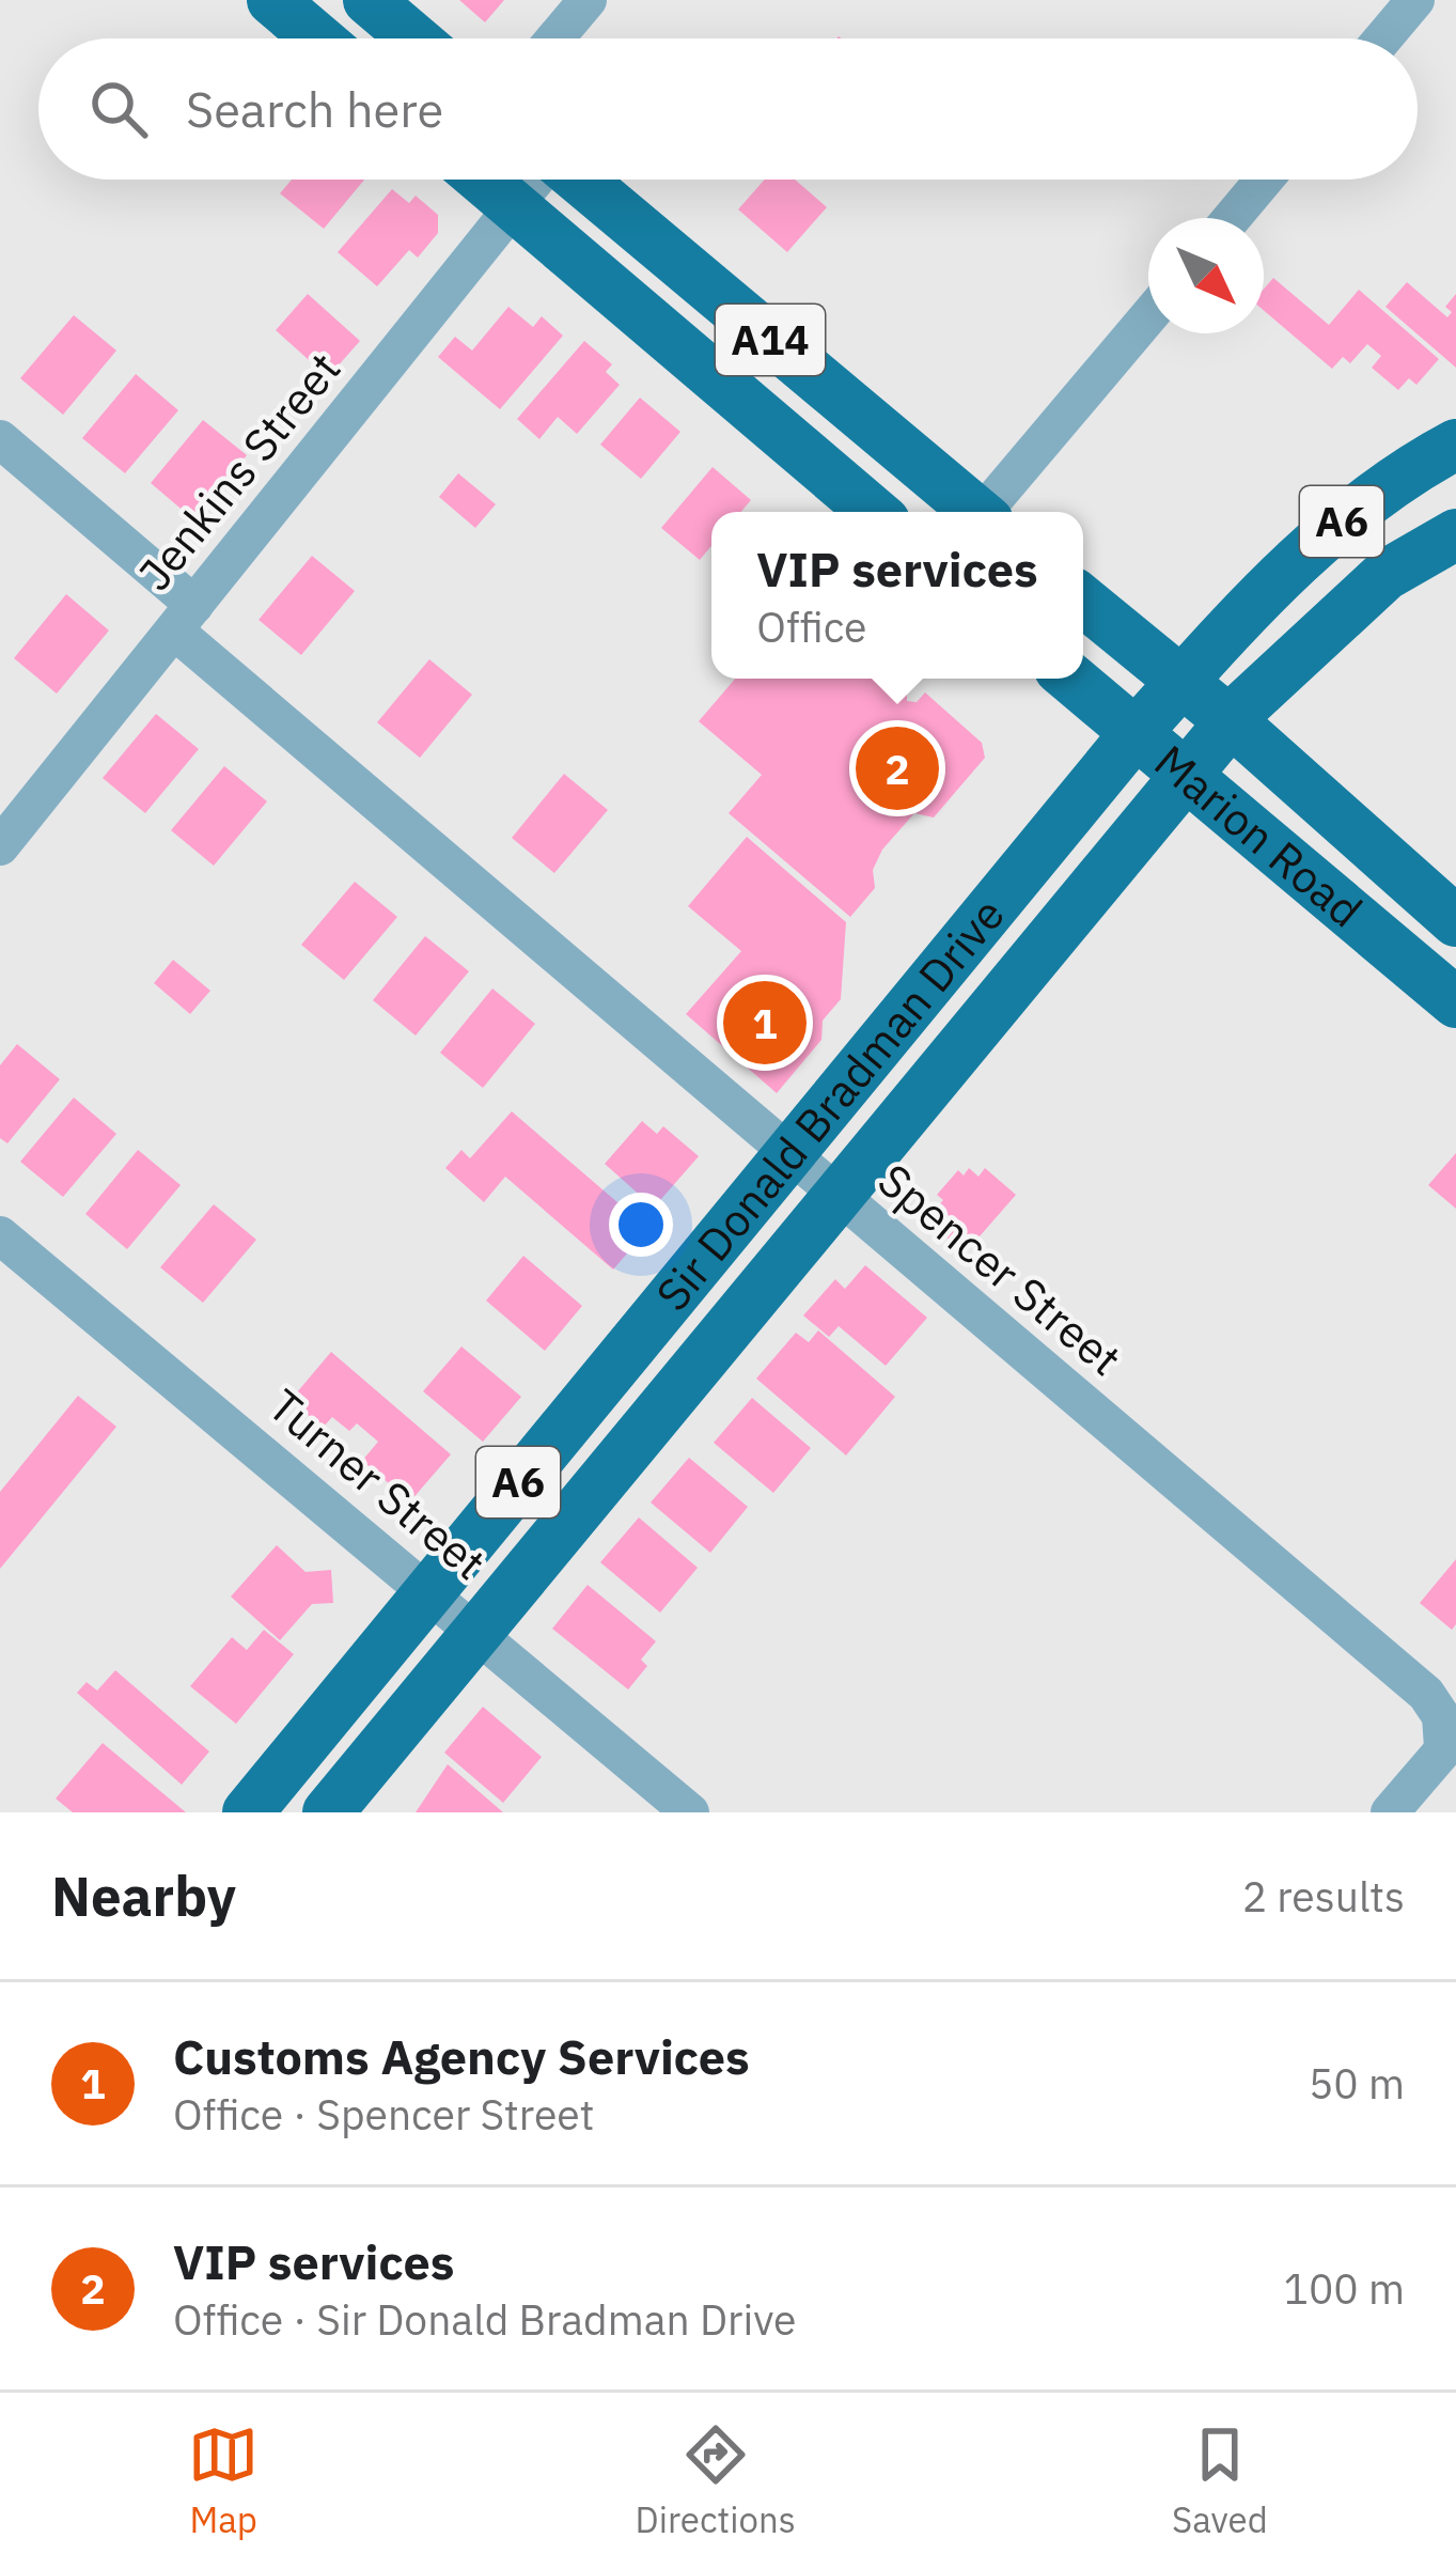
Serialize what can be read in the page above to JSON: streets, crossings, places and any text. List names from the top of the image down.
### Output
{
  "streets": {
    "main road": [
      "A14",
      "A6",
      "Marion Road",
      "Sir Donald Bradman Drive"
    ],
    "street": ["Jenkins Street", "Spencer Street", "Turner Street"]
  },
  "crossings": [
    ["A14", "Jenkins Street"],
    ["Jenkins Street", "Spencer Street"],
    ["Marion Road", "Sir Donald Bradman Drive"],
    ["Sir Donald Bradman Drive", "Spencer Street"],
    ["Sir Donald Bradman Drive", "Turner Street"]
  ],
  "north": "bottom right",
  "page": {
    "search": "Search here",
    "popup": ["VIP services", "Office"],
    "pins": ["2", "1"],
    "heading": ["Nearby", "2 results"],
    "list": [
      {
        "mark": "1",
        "name": "Customs Agency Services",
        "note": "Office · Spencer Street",
        "value": "50 m"
      },
      {
        "mark": "2",
        "name": "VIP services",
        "note": "Office · Sir Donald Bradman Drive",
        "value": "100 m"
      }
    ],
    "nav": ["Map", "Directions", "Saved"]
  }
}
